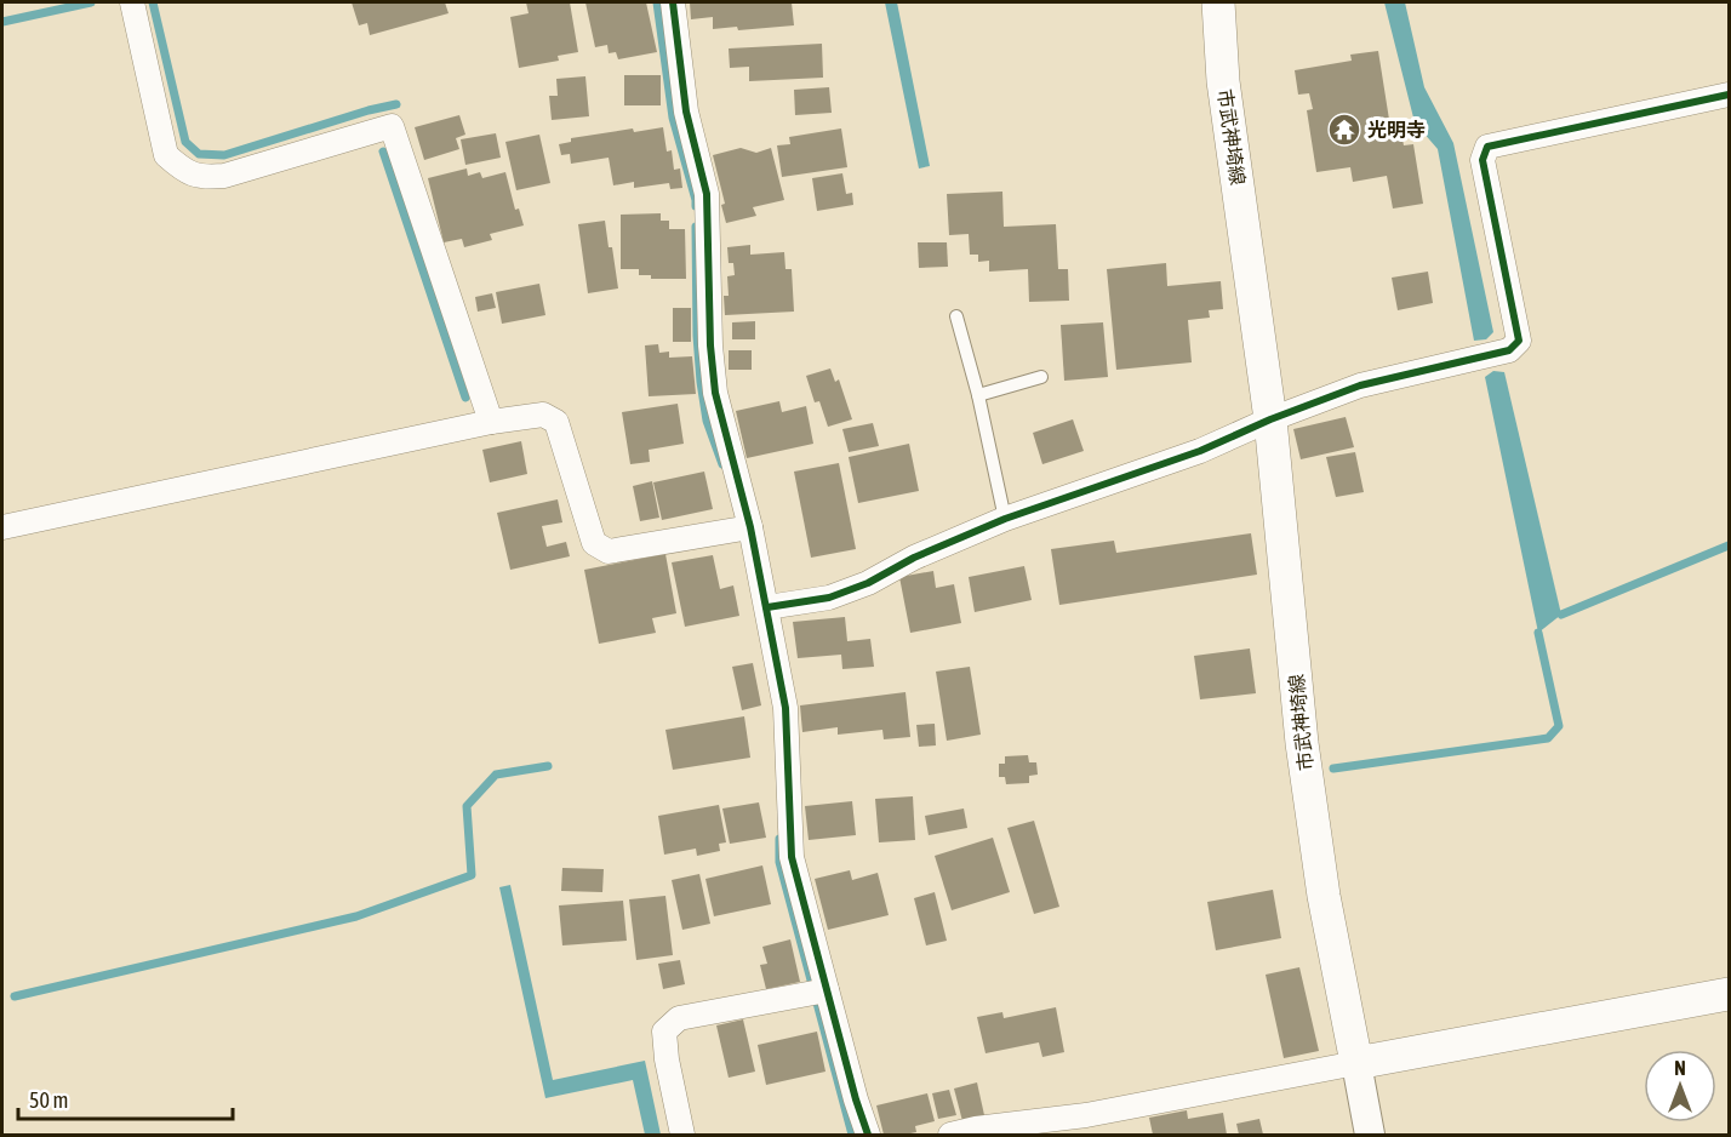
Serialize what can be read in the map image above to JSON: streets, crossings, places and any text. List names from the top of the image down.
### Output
{
  "streets": {
    "main road": ["市武神埼線"]
  },
  "places": {
    "temple": ["光明寺"]
  },
  "scale_bar": "50 m",
  "north": "top"
}
